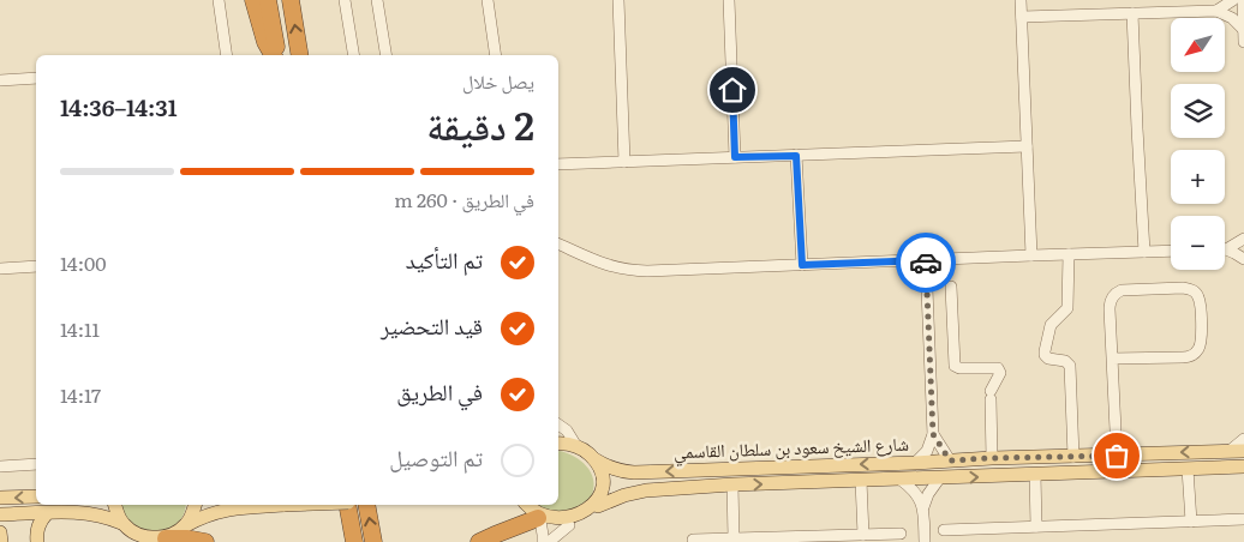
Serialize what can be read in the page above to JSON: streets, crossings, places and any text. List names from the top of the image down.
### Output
{
  "streets": {
    "main road": ["شارع الشيخ سعود بن سلطان القاسمي"]
  },
  "north": "bottom left",
  "page": {
    "map_buttons": ["+", "−"],
    "heading": ["2 دقيقة", "يصل خلال", "14:31–14:36"],
    "bar": "في الطريق · 260 m",
    "list": [
      ["تم التأكيد", "14:00"],
      ["قيد التحضير", "14:11"],
      ["في الطريق", "14:17"],
      "تم التوصيل"
    ]
  }
}
